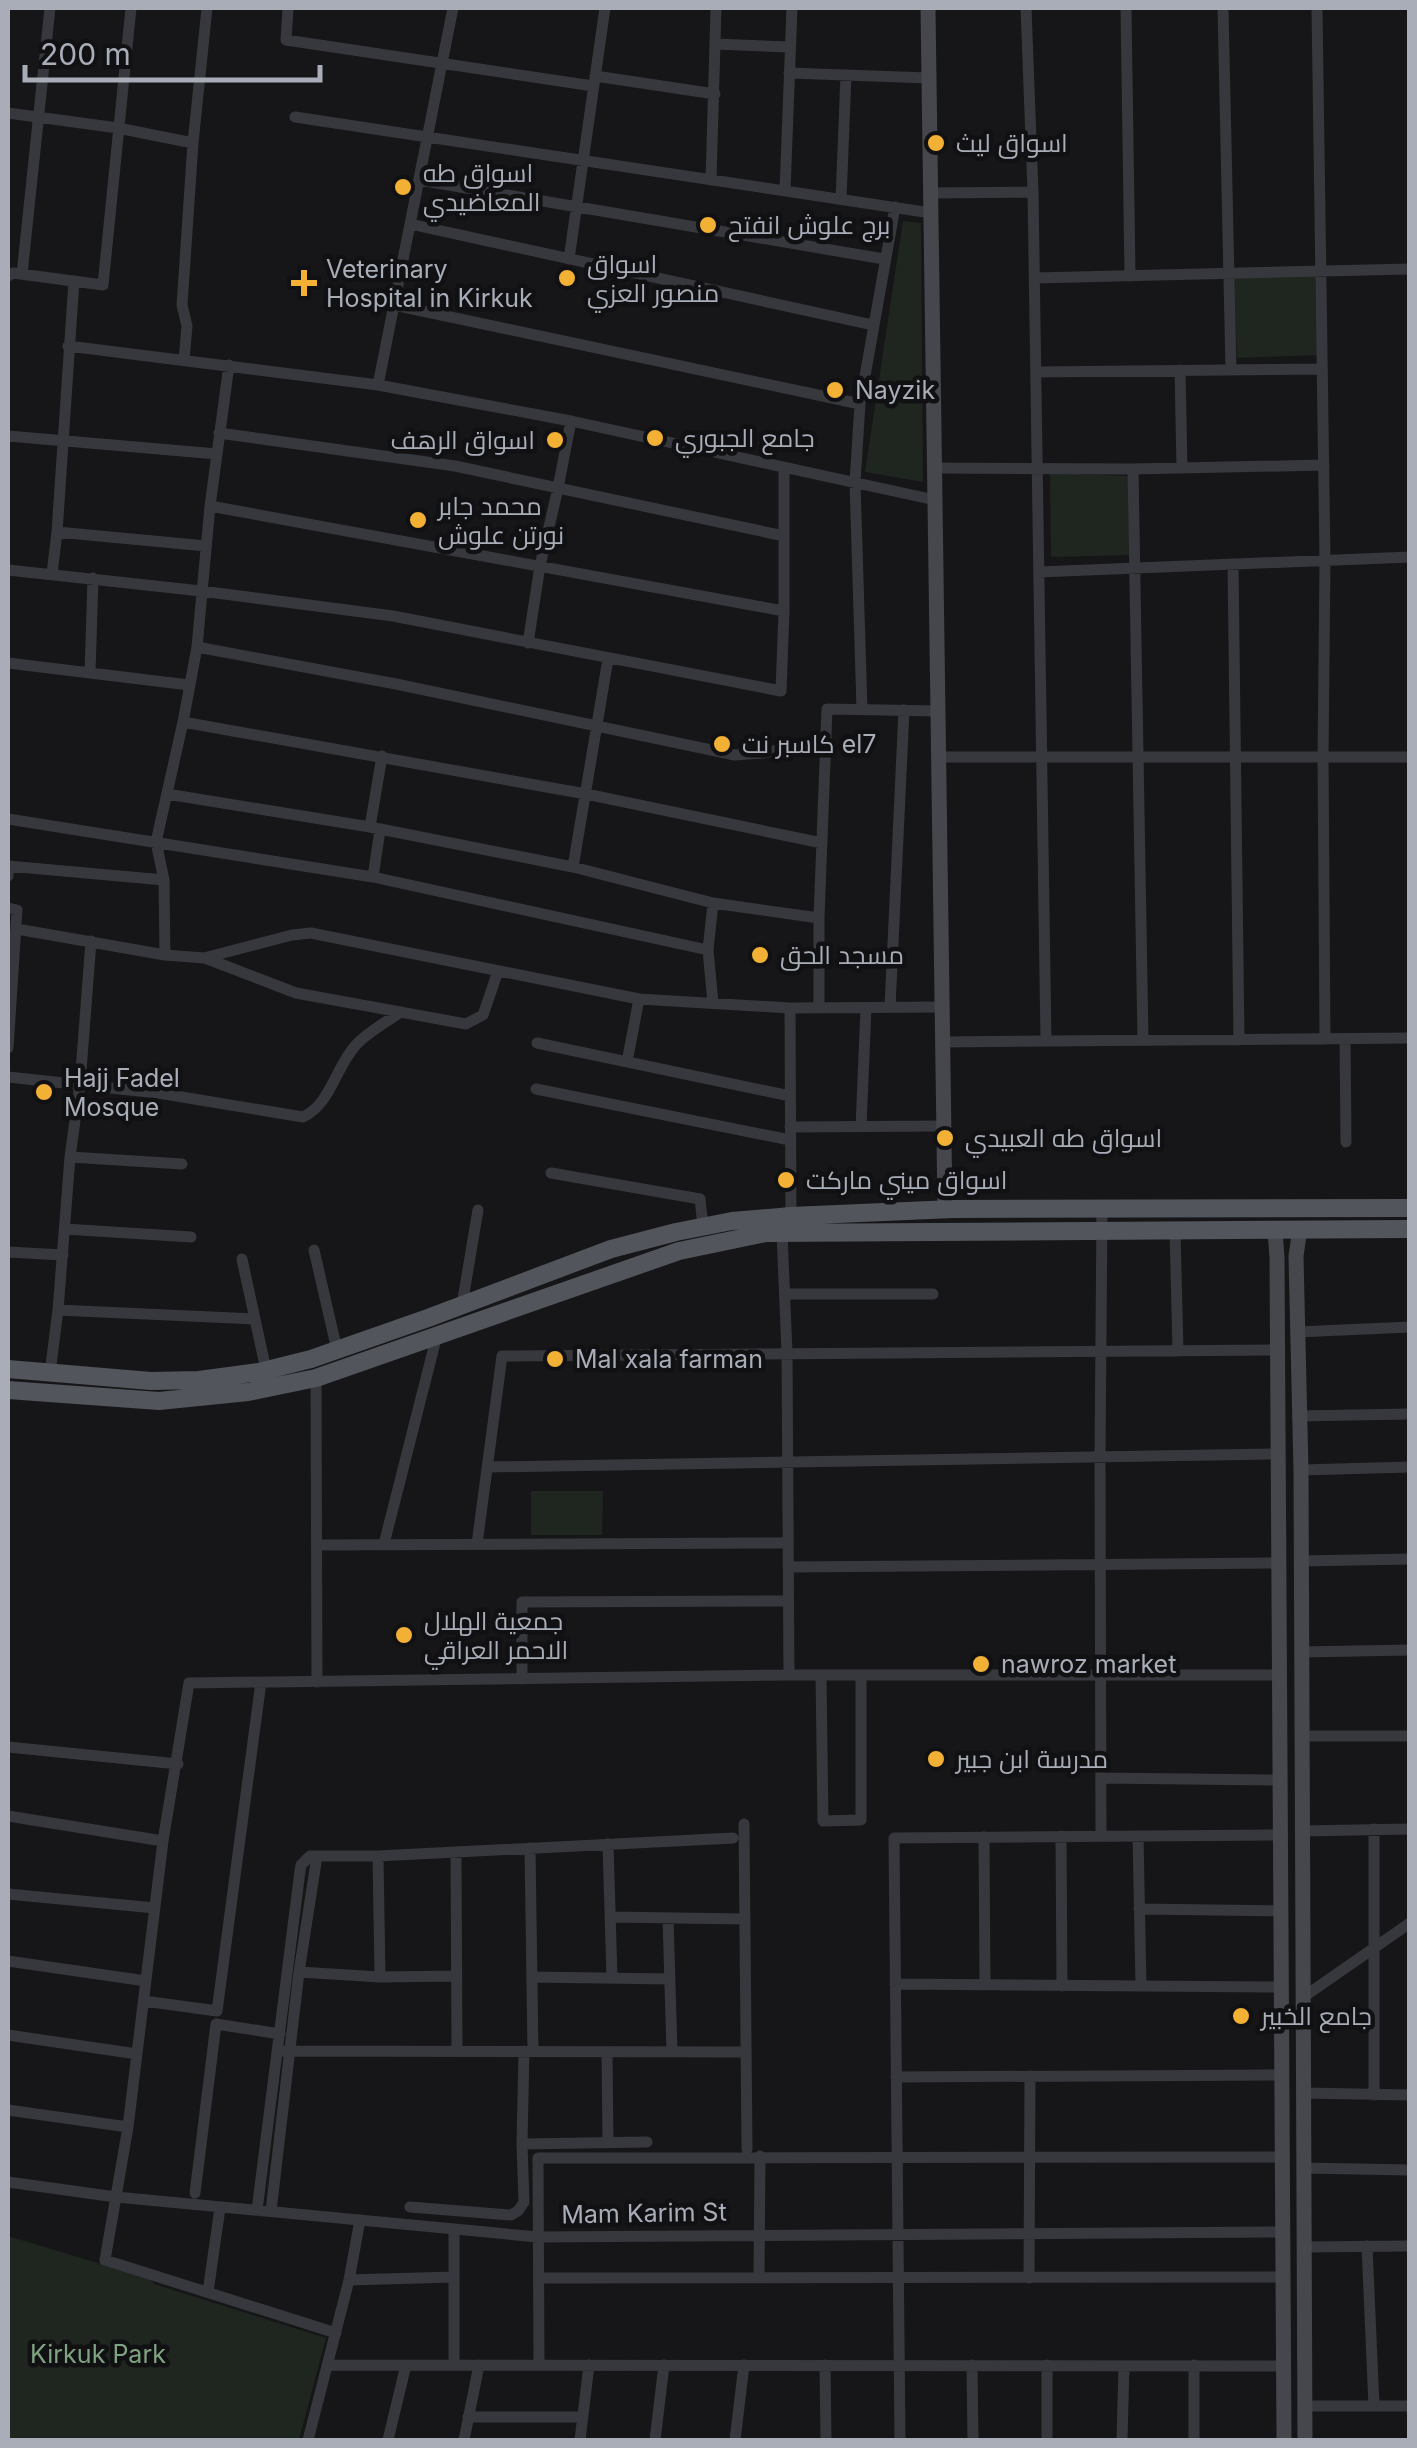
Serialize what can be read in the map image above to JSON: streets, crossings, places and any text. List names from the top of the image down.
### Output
{
  "streets": {
    "street": ["Mam Karim St"]
  },
  "parks": ["Kirkuk Park"],
  "places": {
    "other": [
      "اسواق ليث",
      "اسواق طه المعاضيدي",
      "برج علوش انفتح",
      "اسواق منصور العزي",
      "Nayzik",
      "جامع الجبوري",
      "اسواق الرهف",
      "محمد جابر نورتن علوش",
      "كاسبر نت el7",
      "مسجد الحق",
      "Hajj Fadel Mosque",
      "اسواق طه العبيدي",
      "اسواق ميني ماركت",
      "Mal xala farman",
      "جمعية الهلال الاحمر العراقي",
      "nawroz market",
      "مدرسة ابن جبير",
      "جامع الخبير"
    ],
    "health": ["Veterinary Hospital in Kirkuk"]
  },
  "scale_bar": "200 m"
}
